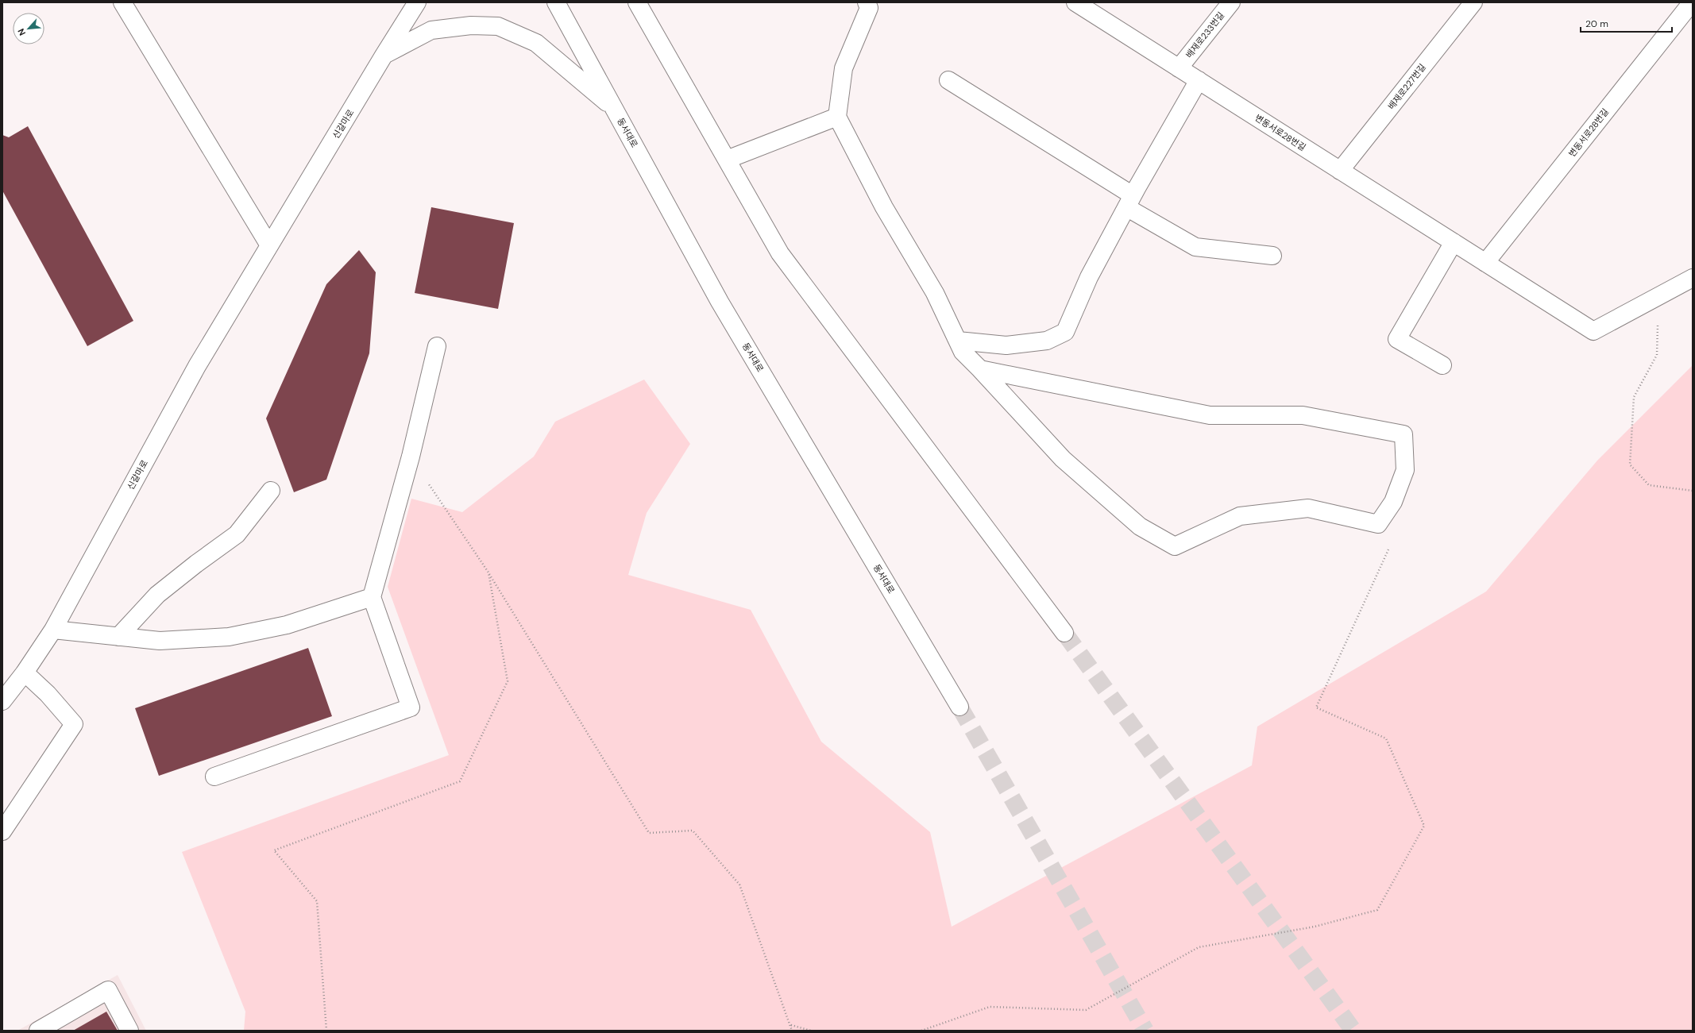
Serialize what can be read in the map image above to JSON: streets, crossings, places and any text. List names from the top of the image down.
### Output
{
  "streets": {
    "street": [
      "배재로233번길",
      "배재로227번길",
      "신갈마로",
      "동서대로",
      "변동서로28번길"
    ]
  },
  "crossings": [
    ["배재로233번길", "변동서로28번길"],
    ["배재로227번길", "변동서로28번길"]
  ],
  "scale_bar": "20 m",
  "north": "bottom left"
}
